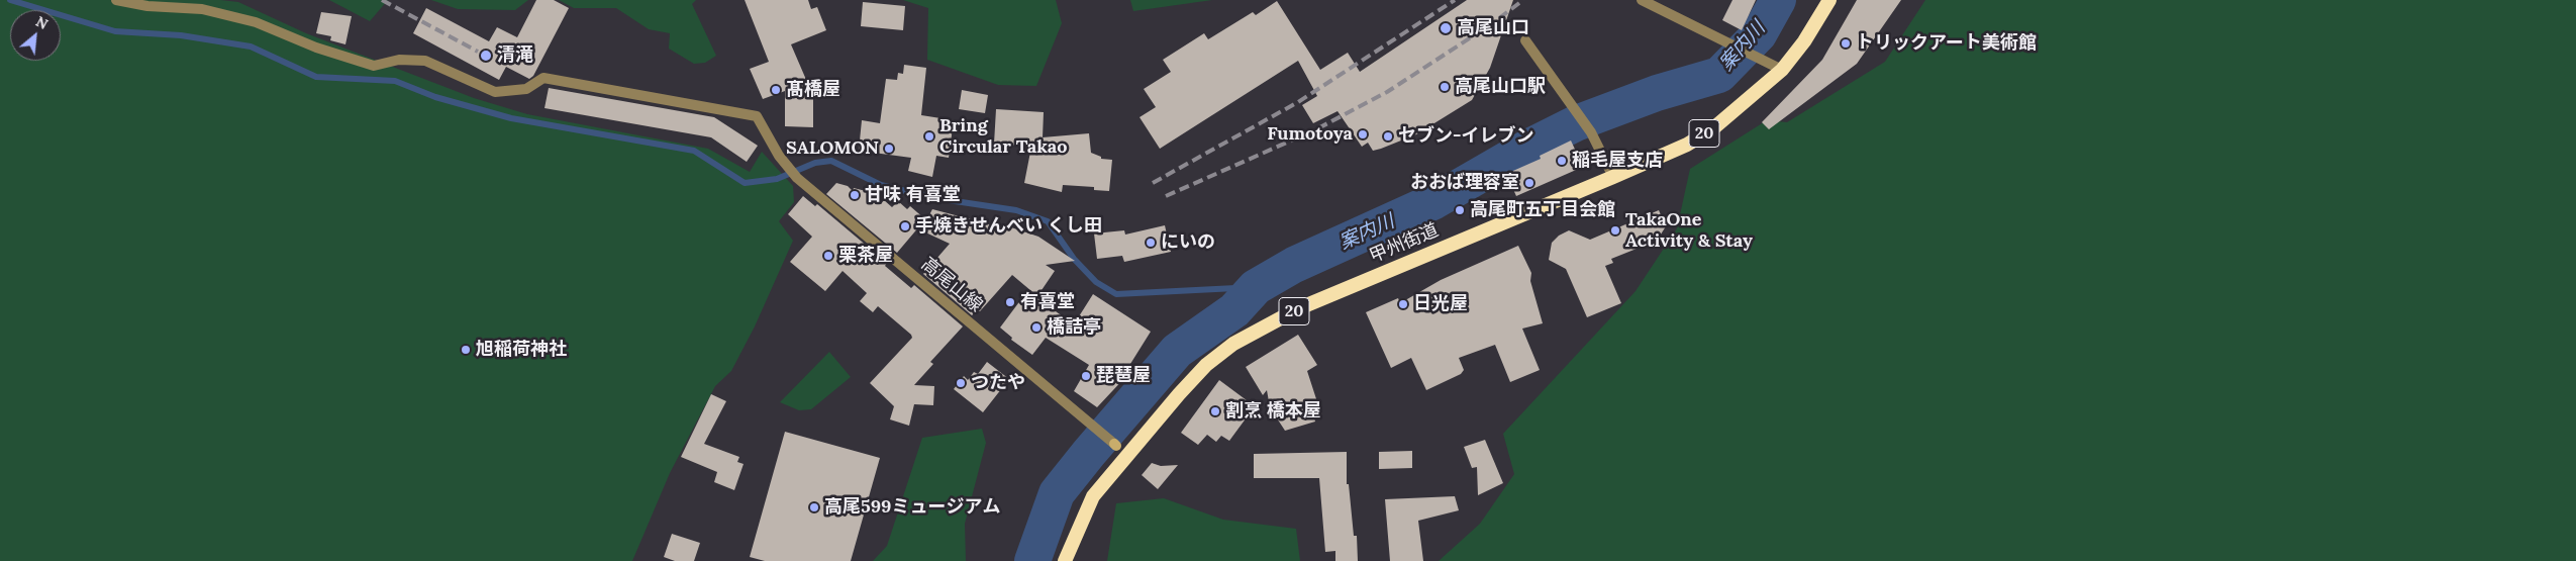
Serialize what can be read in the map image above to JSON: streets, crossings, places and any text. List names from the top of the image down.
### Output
{
  "streets": {
    "highway": ["20", "甲州街道"],
    "street": ["高尾山線"]
  },
  "crossings": [
    ["甲州街道", "高尾山線"]
  ],
  "water": ["案内川"],
  "places": [
    "高尾山口",
    "トリックアート美術館",
    "清滝",
    "高尾山口駅",
    "髙橋屋",
    "Fumotoya",
    "Bring Circular Takao",
    "セブン-イレブン",
    "SALOMON",
    "稲毛屋支店",
    "おおば理容室",
    "甘味 有喜堂",
    "高尾町五丁目会館",
    "手焼きせんべい くし田",
    "TakaOne Activity & Stay",
    "にいの",
    "栗茶屋",
    "有喜堂",
    "日光屋",
    "橋詰亭",
    "旭稲荷神社",
    "琵琶屋",
    "つたや",
    "割烹 橋本屋",
    "高尾599ミュージアム"
  ],
  "north": "top right"
}
